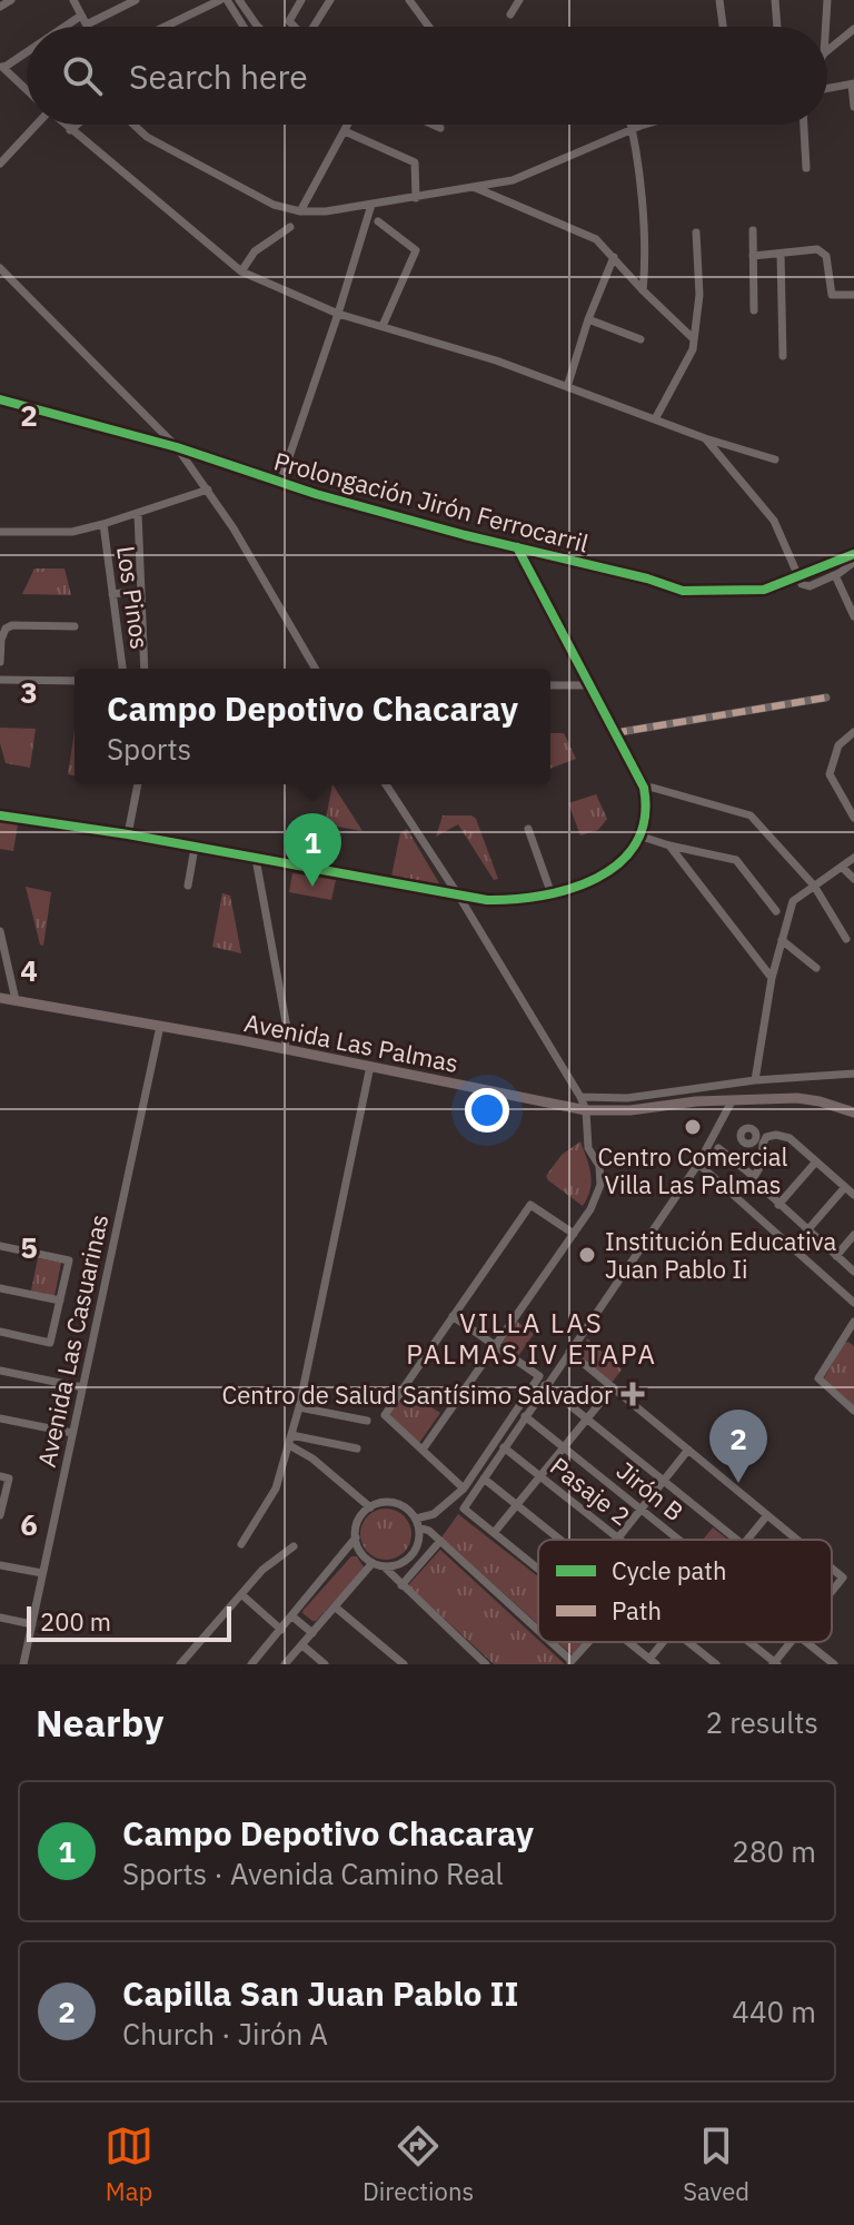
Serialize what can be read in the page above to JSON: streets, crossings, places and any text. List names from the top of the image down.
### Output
{
  "streets": {
    "main road": ["Avenida Las Palmas"],
    "street": [
      "Prolongación Jirón Ferrocarril",
      "Los Pinos",
      "Avenida Las Casuarinas",
      "Pasaje 2",
      "Jirón B"
    ]
  },
  "crossings": [
    ["Avenida Las Palmas", "Avenida Las Casuarinas"]
  ],
  "districts": ["VILLA LAS PALMAS IV ETAPA"],
  "places": {
    "other": ["Centro Comercial Villa Las Palmas", "Institución Educativa Juan Pablo Ii"],
    "health": ["Centro de Salud Santísimo Salvador"]
  },
  "legend": ["Cycle path", "Path"],
  "scale_bar": "200 m",
  "page": {
    "search": "Search here",
    "popup": ["Campo Depotivo Chacaray", "Sports"],
    "pins": ["1", "2"],
    "scale": "200 m",
    "heading": ["Nearby", "2 results"],
    "list": [
      {
        "mark": "1",
        "name": "Campo Depotivo Chacaray",
        "note": "Sports · Avenida Camino Real",
        "value": "280 m"
      },
      {
        "mark": "2",
        "name": "Capilla San Juan Pablo II",
        "note": "Church · Jirón A",
        "value": "440 m"
      }
    ],
    "nav": ["Map", "Directions", "Saved"]
  },
  "grid": {
    "rows": [
      "2",
      "3",
      "4",
      "5",
      "6"
    ]
  }
}
